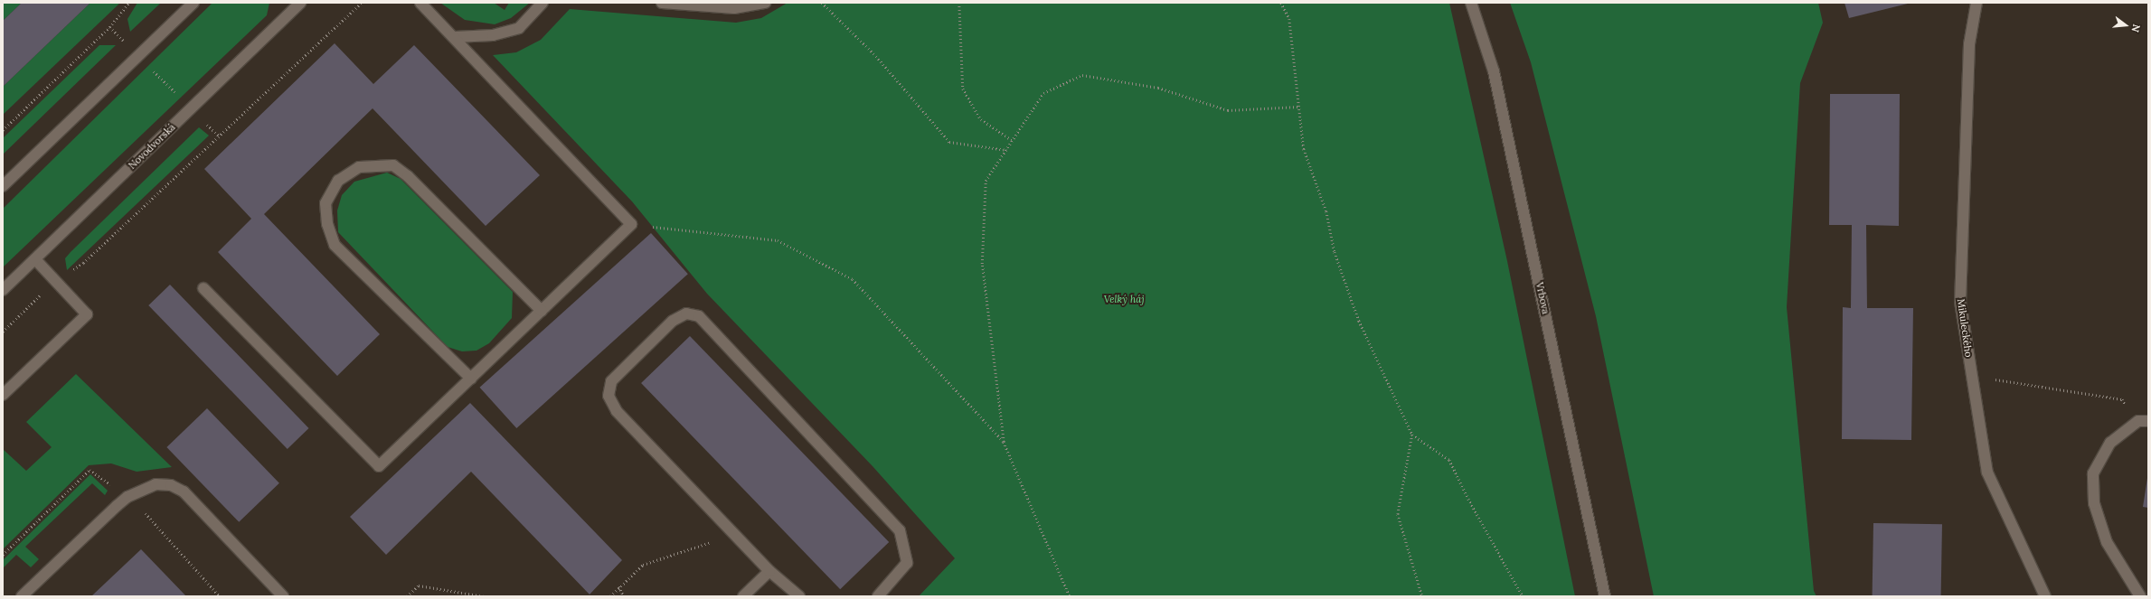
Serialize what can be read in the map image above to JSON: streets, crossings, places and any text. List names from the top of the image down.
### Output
{
  "streets": {
    "street": ["Novodvorská", "Vrbova", "Mikuleckého"]
  },
  "parks": ["Velký háj"],
  "north": "right"
}
